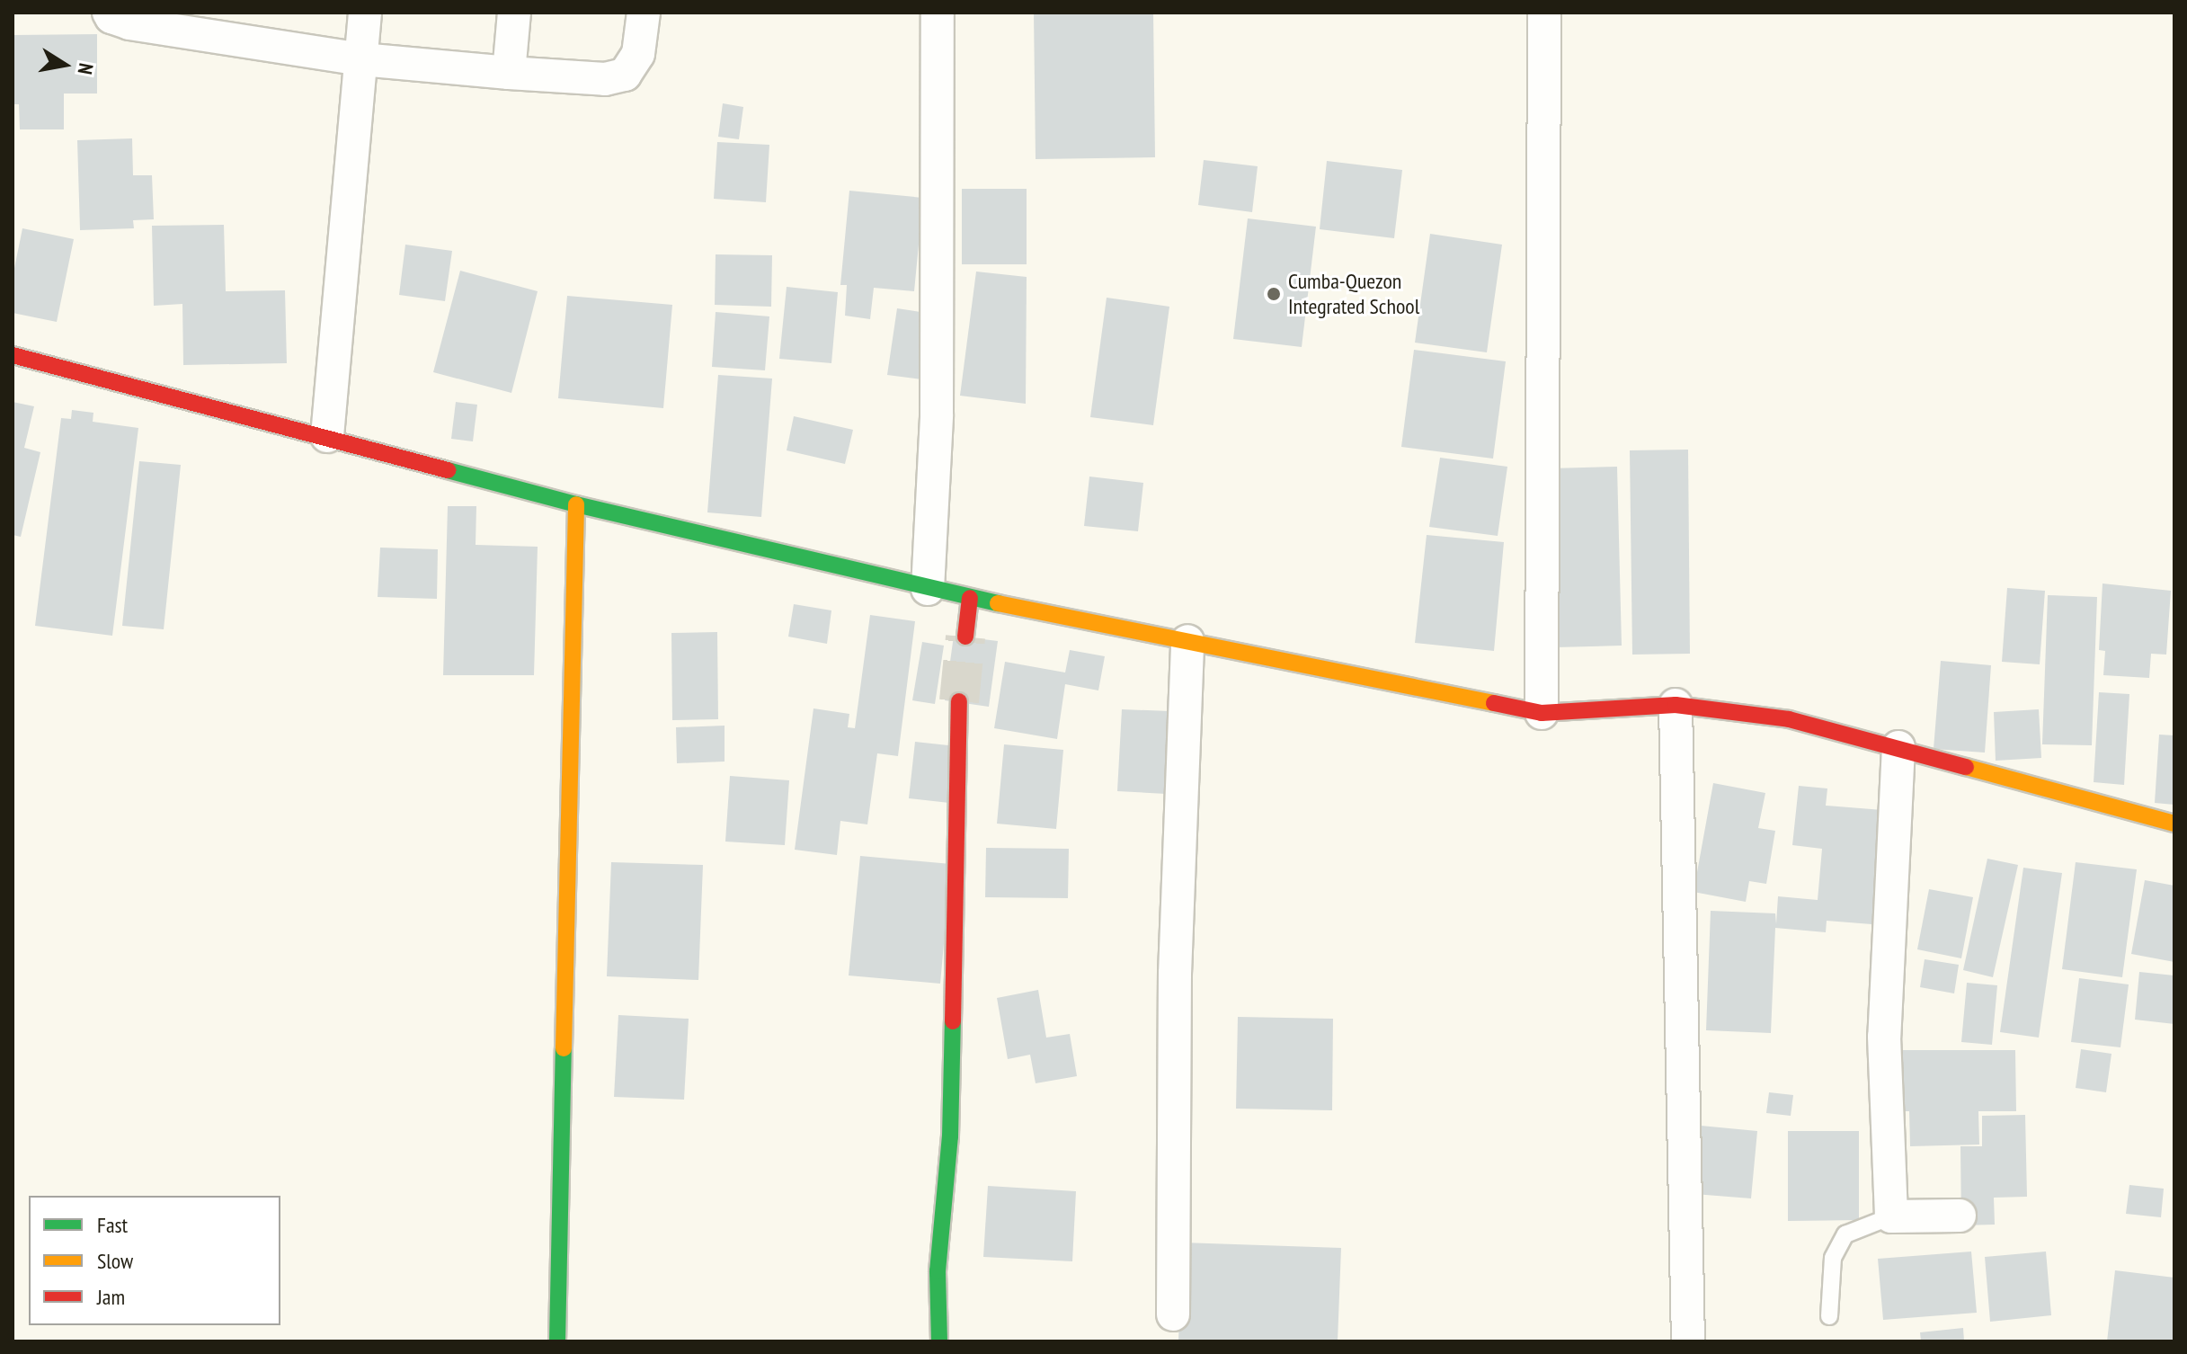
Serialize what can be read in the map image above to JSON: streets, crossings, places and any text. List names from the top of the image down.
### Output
{
  "places": ["Cumba-Quezon Integrated School"],
  "legend": ["Fast", "Slow", "Jam"],
  "north": "right"
}
